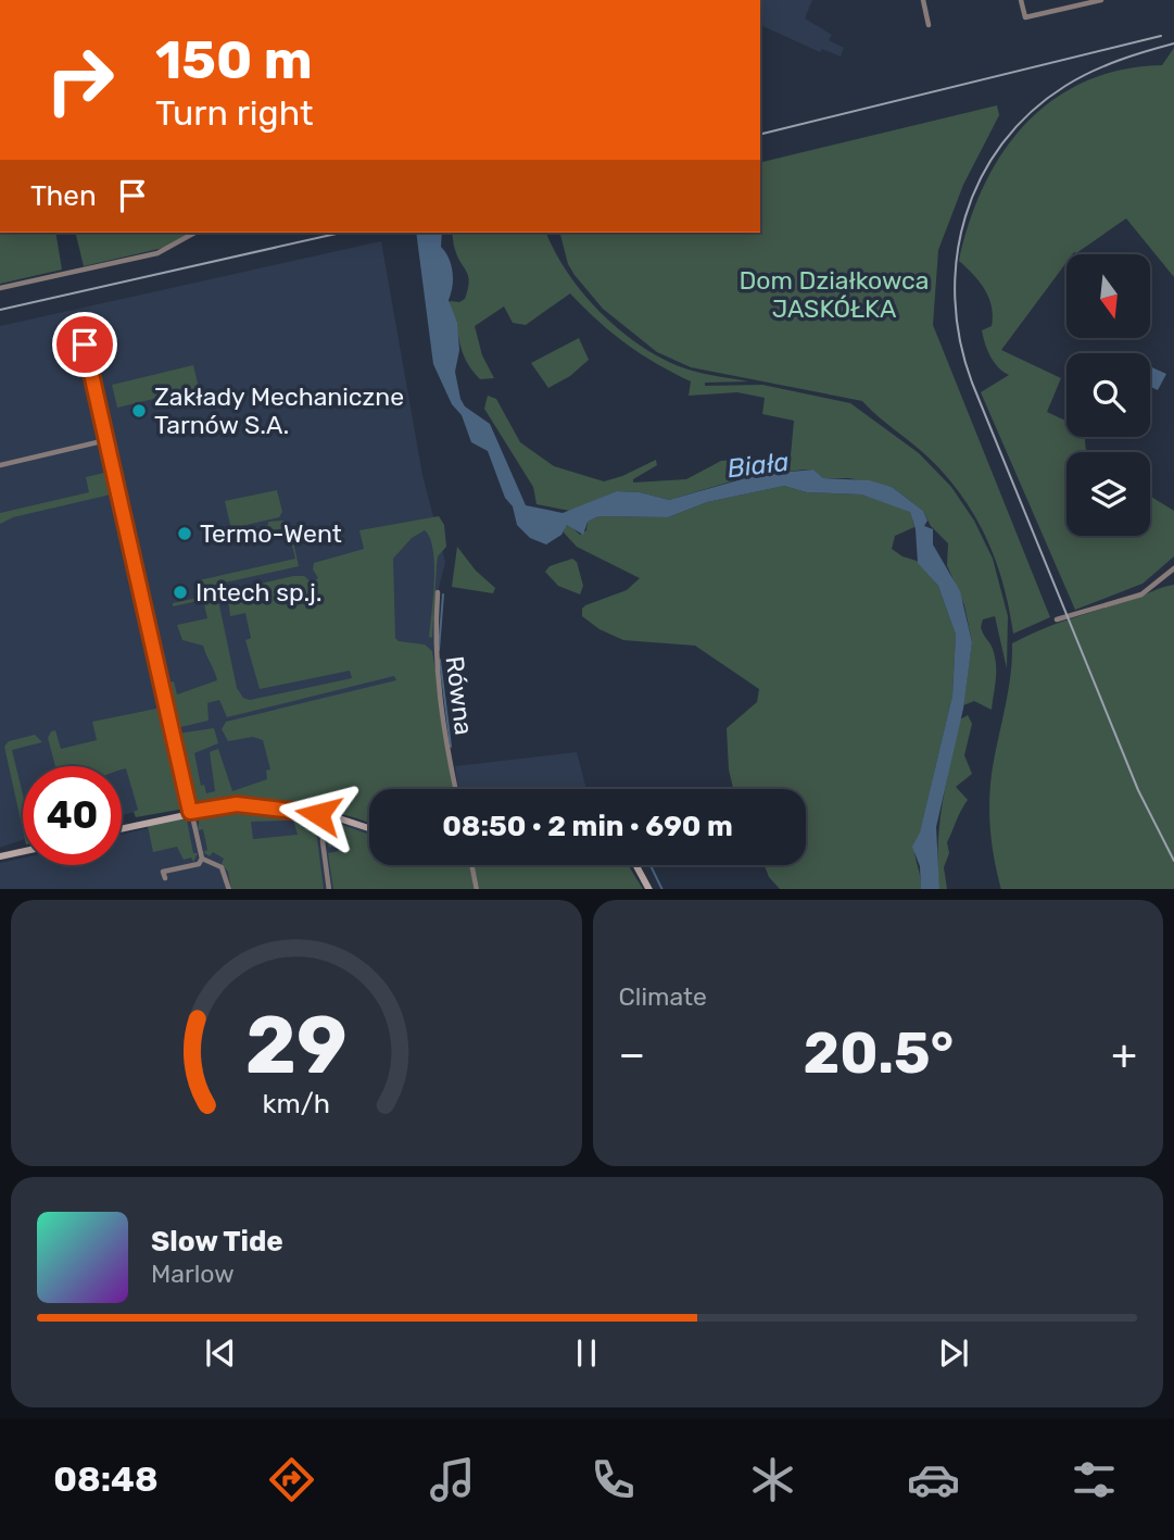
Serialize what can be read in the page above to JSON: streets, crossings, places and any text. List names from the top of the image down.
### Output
{
  "streets": {
    "street": ["Równa"]
  },
  "water": ["Biała"],
  "parks": ["Dom Działkowca JASKÓŁKA"],
  "places": ["Zakłady Mechaniczne Tarnów S.A.", "Termo-Went", "Intech sp.j."],
  "north": "bottom",
  "page": {
    "turn": ["150 m", "Turn right"],
    "then": "Then",
    "limit": "40",
    "trip": "08:50 · 2 min · 690 m",
    "tile": "Climate",
    "heat": ["−", "20.5°", "+"],
    "song": ["Slow Tide", "Marlow"],
    "tabs": "08:48",
    "gauge": ["29", "km/h"]
  }
}
